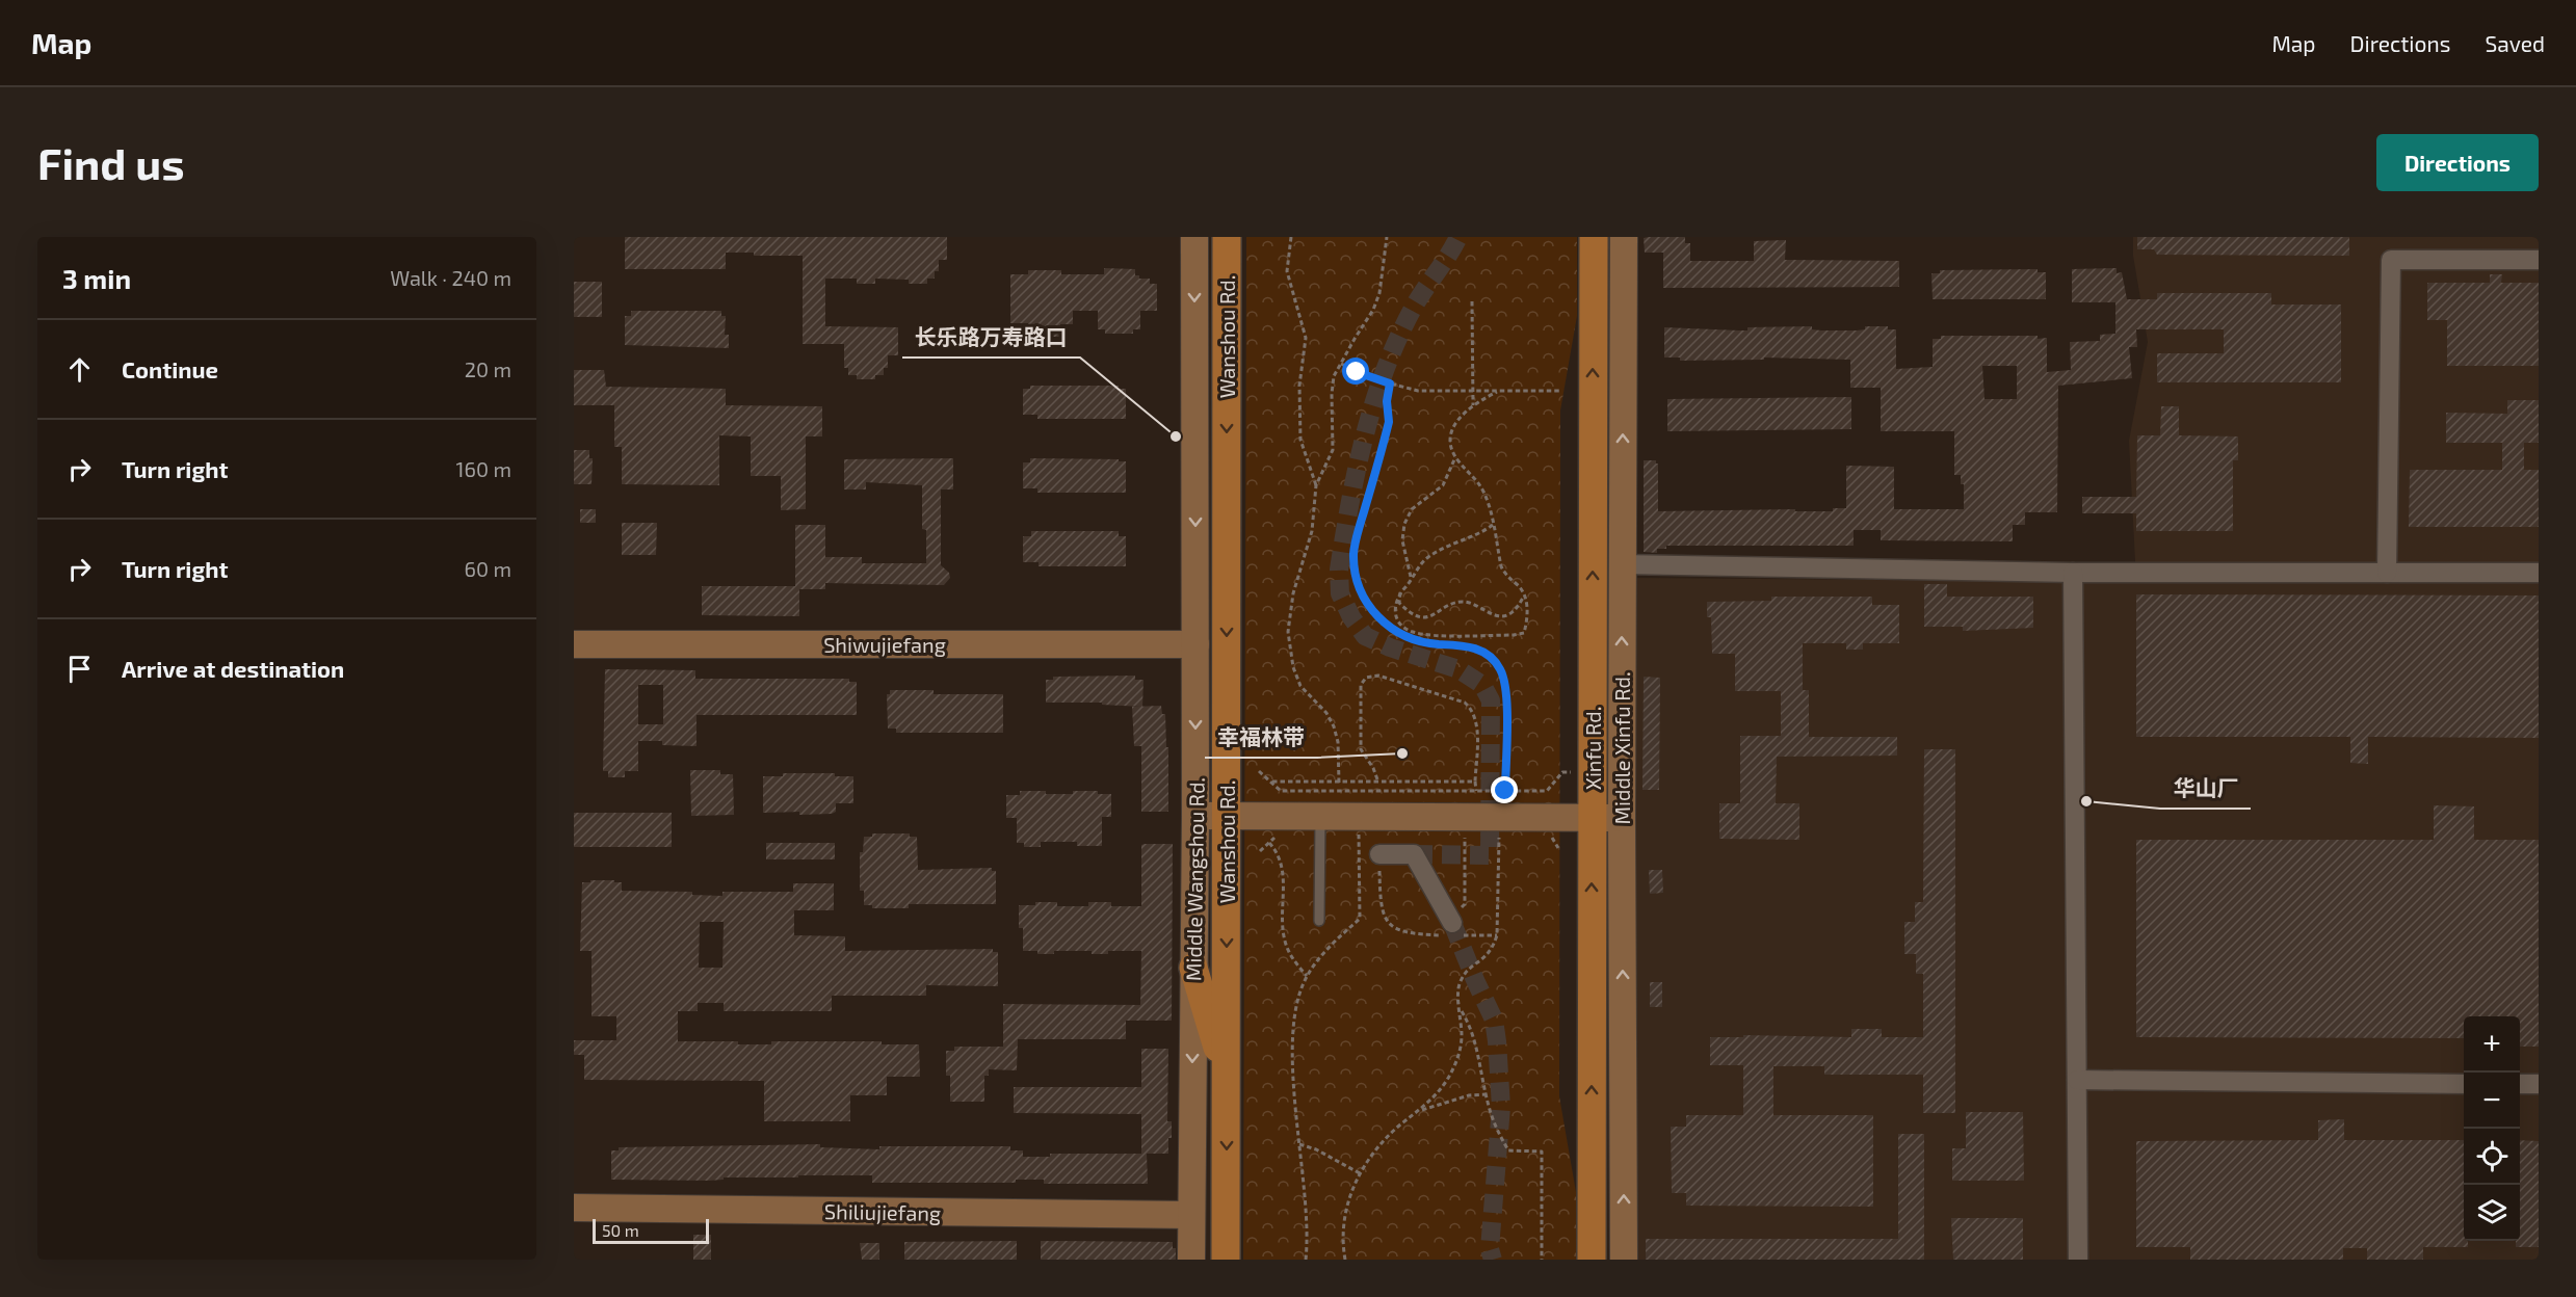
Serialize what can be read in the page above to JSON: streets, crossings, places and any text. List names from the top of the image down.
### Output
{
  "streets": {
    "main road": [
      "Wanshou Rd.",
      "Shiwujiefang",
      "Xinfu Rd.",
      "Middle Xinfu Rd.",
      "Middle Wangshou Rd.",
      "Shiliujiefang"
    ]
  },
  "crossings": [
    ["Shiwujiefang", "Middle Wangshou Rd."],
    ["Middle Wangshou Rd.", "Shiliujiefang"]
  ],
  "one_way": ["Xinfu Rd.", "Middle Xinfu Rd."],
  "places": ["长乐路万寿路口", "幸福林带", "华山厂"],
  "scale_bar": "50 m",
  "page": {
    "header": "Map",
    "nav": ["Map", "Directions", "Saved"],
    "buttons": "Directions",
    "title": "Find us",
    "heading": ["3 min", "Walk · 240 m"],
    "list": [
      ["Continue", "20 m"],
      ["Turn right", "160 m"],
      ["Turn right", "60 m"],
      "Arrive at destination"
    ],
    "map_buttons": ["+", "−"],
    "scale": "50 m"
  }
}
